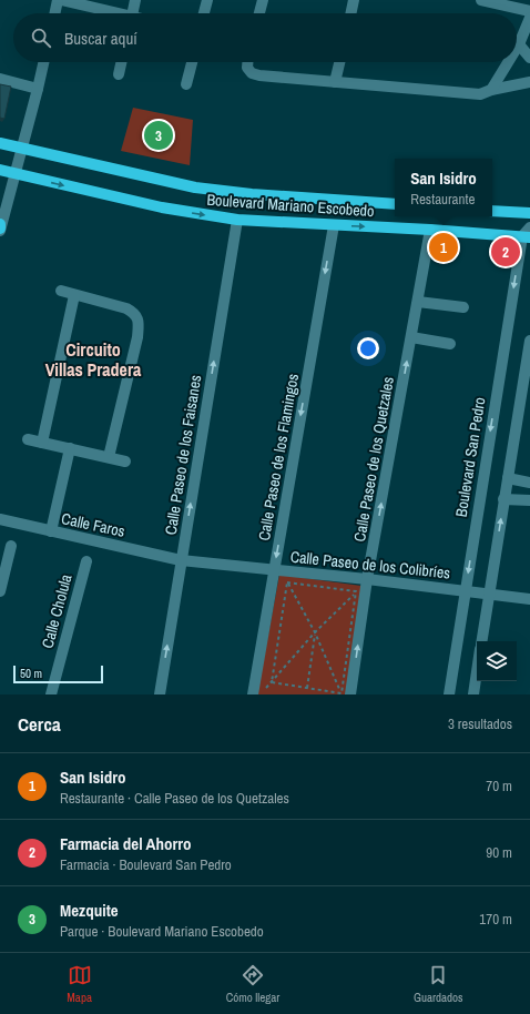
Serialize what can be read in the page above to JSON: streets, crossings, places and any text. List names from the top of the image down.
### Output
{
  "streets": {
    "main road": ["Boulevard Mariano Escobedo"],
    "street": [
      "Calle Paseo de los Faisanes",
      "Calle Paseo de los Flamingos",
      "Boulevard San Pedro",
      "Calle Paseo de los Quetzales",
      "Calle Faros",
      "Calle Paseo de los Colibríes",
      "Calle Cholula"
    ]
  },
  "crossings": [
    ["Boulevard Mariano Escobedo", "Calle Paseo de los Faisanes"],
    ["Boulevard Mariano Escobedo", "Calle Paseo de los Flamingos"],
    ["Boulevard Mariano Escobedo", "Boulevard San Pedro"],
    ["Boulevard Mariano Escobedo", "Calle Paseo de los Quetzales"],
    ["Calle Paseo de los Faisanes", "Calle Faros"],
    ["Calle Paseo de los Faisanes", "Calle Paseo de los Colibríes"],
    ["Calle Paseo de los Flamingos", "Calle Paseo de los Colibríes"],
    ["Boulevard San Pedro", "Calle Paseo de los Colibríes"],
    ["Calle Paseo de los Quetzales", "Calle Paseo de los Colibríes"],
    ["Calle Faros", "Calle Paseo de los Colibríes"]
  ],
  "one_way": ["Calle Paseo de los Faisanes", "Calle Paseo de los Flamingos", "Calle Paseo de los Quetzales"],
  "districts": ["Circuito Villas Pradera"],
  "scale_bar": "50 m",
  "page": {
    "search": "Buscar aquí",
    "pins": ["3", "1", "2"],
    "popup": ["San Isidro", "Restaurante"],
    "scale": "50 m",
    "heading": ["Cerca", "3 resultados"],
    "list": [
      {
        "mark": "1",
        "name": "San Isidro",
        "note": "Restaurante · Calle Paseo de los Quetzales",
        "value": "70 m"
      },
      {
        "mark": "2",
        "name": "Farmacia del Ahorro",
        "note": "Farmacia · Boulevard San Pedro",
        "value": "90 m"
      },
      {
        "mark": "3",
        "name": "Mezquite",
        "note": "Parque · Boulevard Mariano Escobedo",
        "value": "170 m"
      }
    ],
    "nav": ["Mapa", "Cómo llegar", "Guardados"]
  }
}
